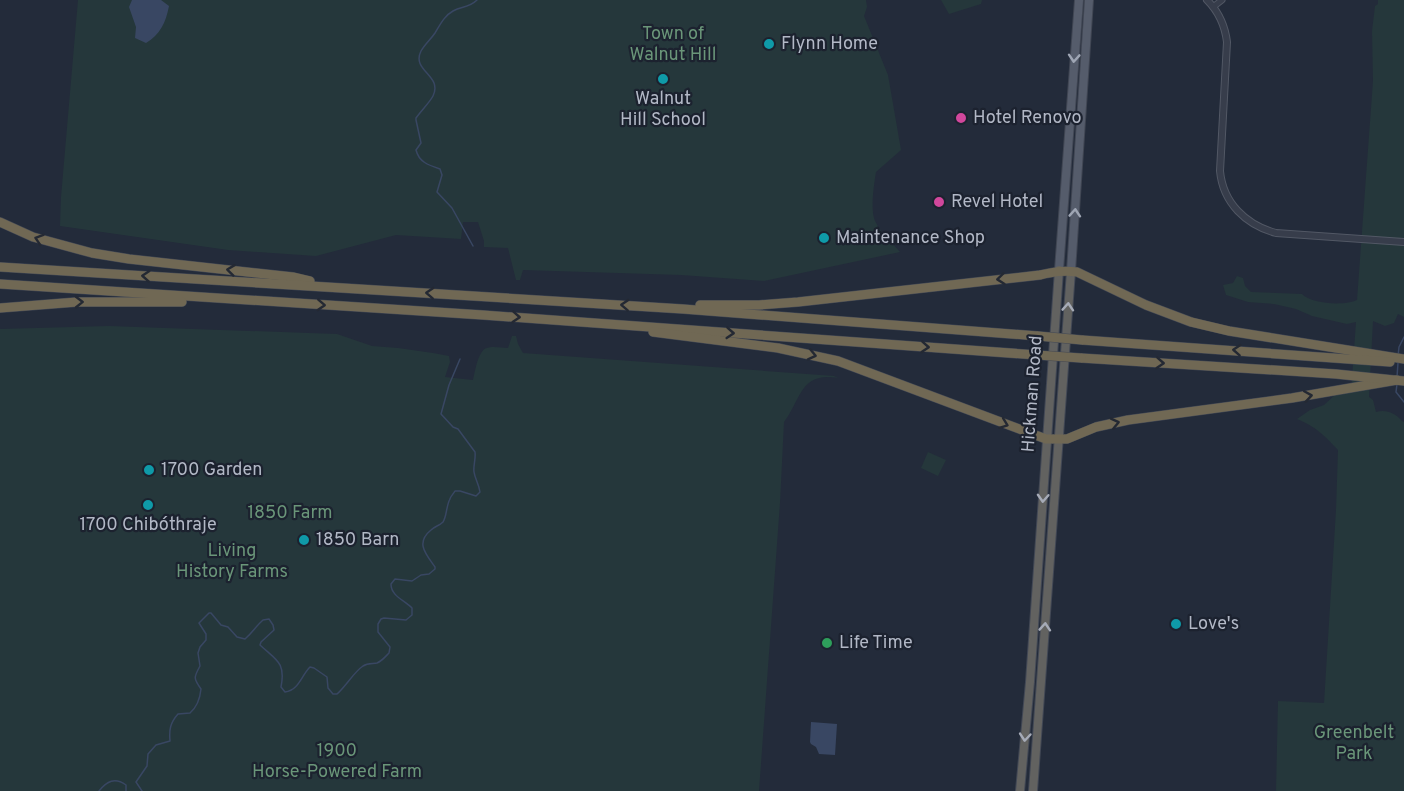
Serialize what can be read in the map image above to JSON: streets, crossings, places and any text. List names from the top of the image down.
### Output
{
  "streets": {
    "highway": ["Hickman Road"]
  },
  "parks": [
    "Town of Walnut Hill",
    "1850 Farm",
    "Living History Farms",
    "Greenbelt Park",
    "1900 Horse-Powered Farm"
  ],
  "places": [
    "Flynn Home",
    "Walnut Hill School",
    "Hotel Renovo",
    "Revel Hotel",
    "Maintenance Shop",
    "1700 Garden",
    "1700 Chibóthraje",
    "1850 Barn",
    "Love's",
    "Life Time"
  ]
}
